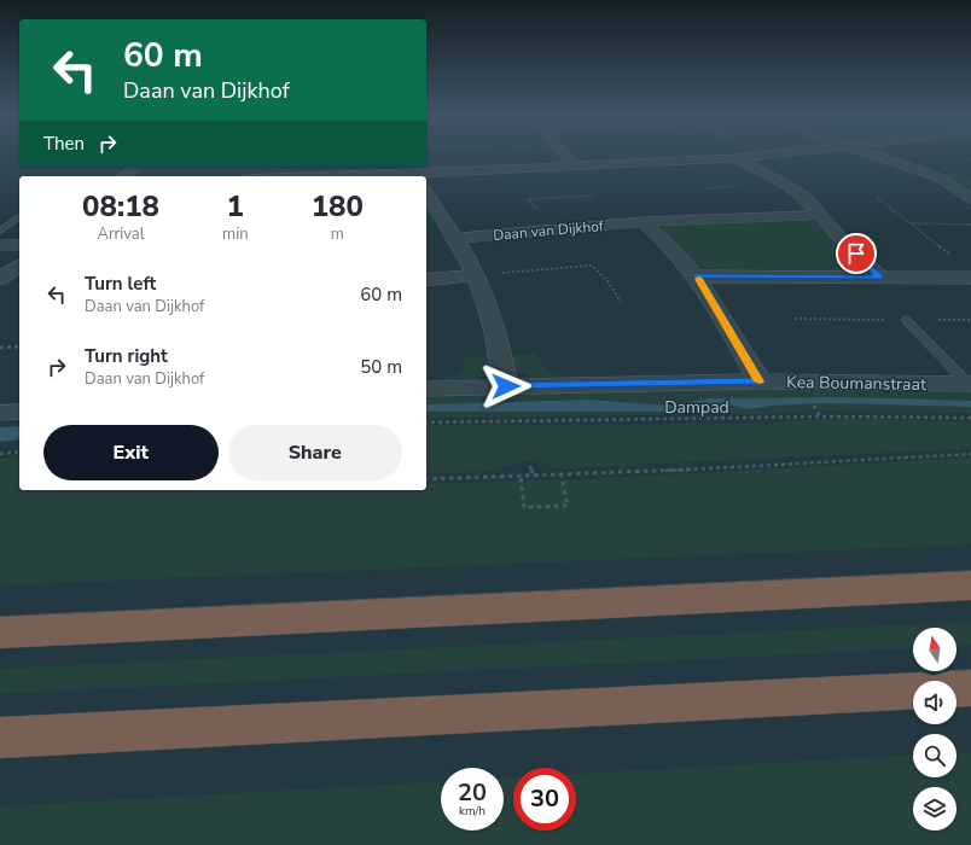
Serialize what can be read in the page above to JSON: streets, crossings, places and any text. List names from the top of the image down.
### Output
{
  "streets": {
    "street": ["Daan van Dijkhof", "Kea Boumanstraat"],
    "path": ["Dampad"]
  },
  "north": "top",
  "page": {
    "turn": ["60 m", "Daan van Dijkhof"],
    "then": "Then",
    "eta": [
      "08:18",
      "Arrival",
      "1",
      "min",
      "180",
      "m"
    ],
    "list": [
      {
        "name": "Turn left",
        "note": "Daan van Dijkhof",
        "value": "60 m"
      },
      {
        "name": "Turn right",
        "note": "Daan van Dijkhof",
        "value": "50 m"
      }
    ],
    "buttons": ["Exit", "Share"],
    "speed": "20 km/h",
    "limit": "30"
  }
}
